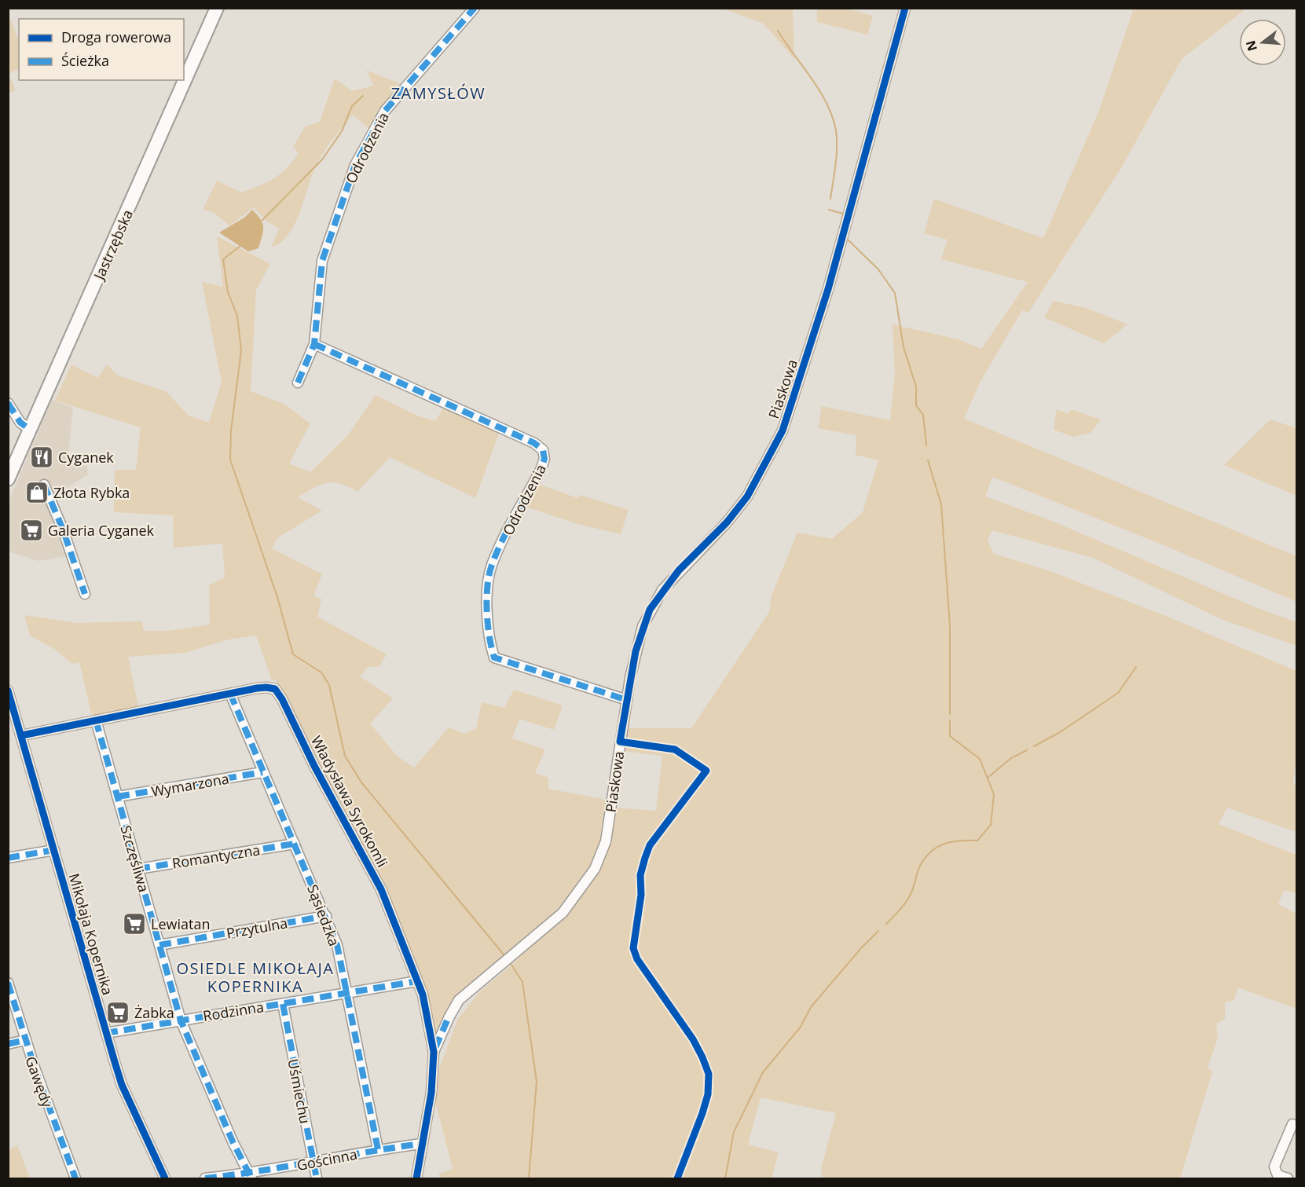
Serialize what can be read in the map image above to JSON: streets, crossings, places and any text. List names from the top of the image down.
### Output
{
  "streets": {
    "main road": ["Jastrzębska"],
    "street": [
      "Odrodzenia",
      "Piaskowa",
      "Wymarzona",
      "Władysława Syrokomli",
      "Romantyczna",
      "Szczęśliwa",
      "Sąsiedzka",
      "Przytulna",
      "Mikołaja Kopernika",
      "Rodzinna",
      "Gawędy",
      "Uśmiechu",
      "Gościnna"
    ]
  },
  "crossings": [
    ["Odrodzenia", "Piaskowa"],
    ["Piaskowa", "Władysława Syrokomli"],
    ["Wymarzona", "Szczęśliwa"],
    ["Wymarzona", "Sąsiedzka"],
    ["Władysława Syrokomli", "Szczęśliwa"],
    ["Władysława Syrokomli", "Sąsiedzka"],
    ["Władysława Syrokomli", "Mikołaja Kopernika"],
    ["Władysława Syrokomli", "Rodzinna"],
    ["Władysława Syrokomli", "Gościnna"],
    ["Romantyczna", "Szczęśliwa"],
    ["Romantyczna", "Sąsiedzka"],
    ["Szczęśliwa", "Przytulna"],
    ["Szczęśliwa", "Rodzinna"],
    ["Szczęśliwa", "Gościnna"],
    ["Sąsiedzka", "Przytulna"],
    ["Sąsiedzka", "Rodzinna"],
    ["Sąsiedzka", "Gościnna"],
    ["Mikołaja Kopernika", "Rodzinna"],
    ["Rodzinna", "Uśmiechu"],
    ["Uśmiechu", "Gościnna"]
  ],
  "districts": ["ZAMYSŁÓW", "OSIEDLE MIKOŁAJA KOPERNIKA"],
  "places": {
    "restaurant": ["Cyganek"],
    "shop": ["Złota Rybka"],
    "supermarket": ["Galeria Cyganek", "Lewiatan", "Żabka"]
  },
  "legend": ["Droga rowerowa", "Ścieżka"],
  "north": "left"
}
